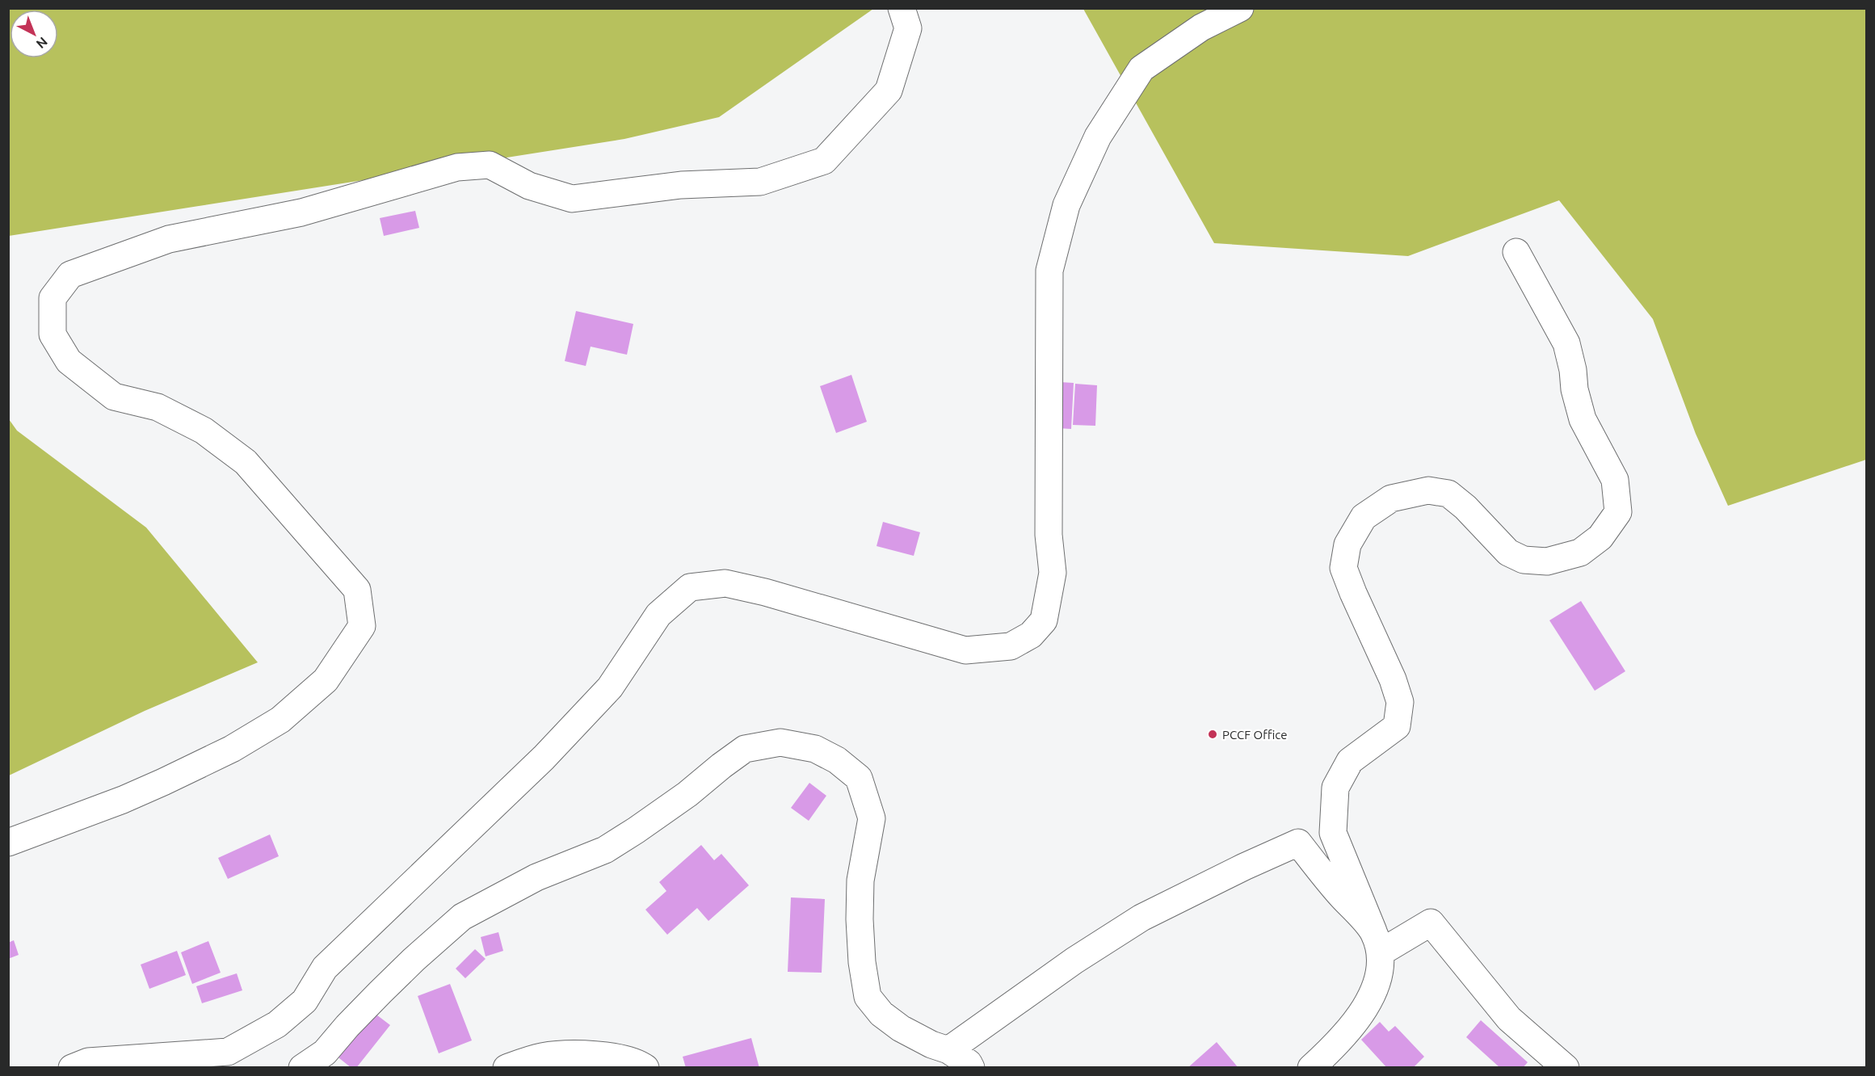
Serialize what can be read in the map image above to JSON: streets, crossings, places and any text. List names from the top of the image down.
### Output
{
  "places": ["PCCF Office"],
  "north": "bottom right"
}
